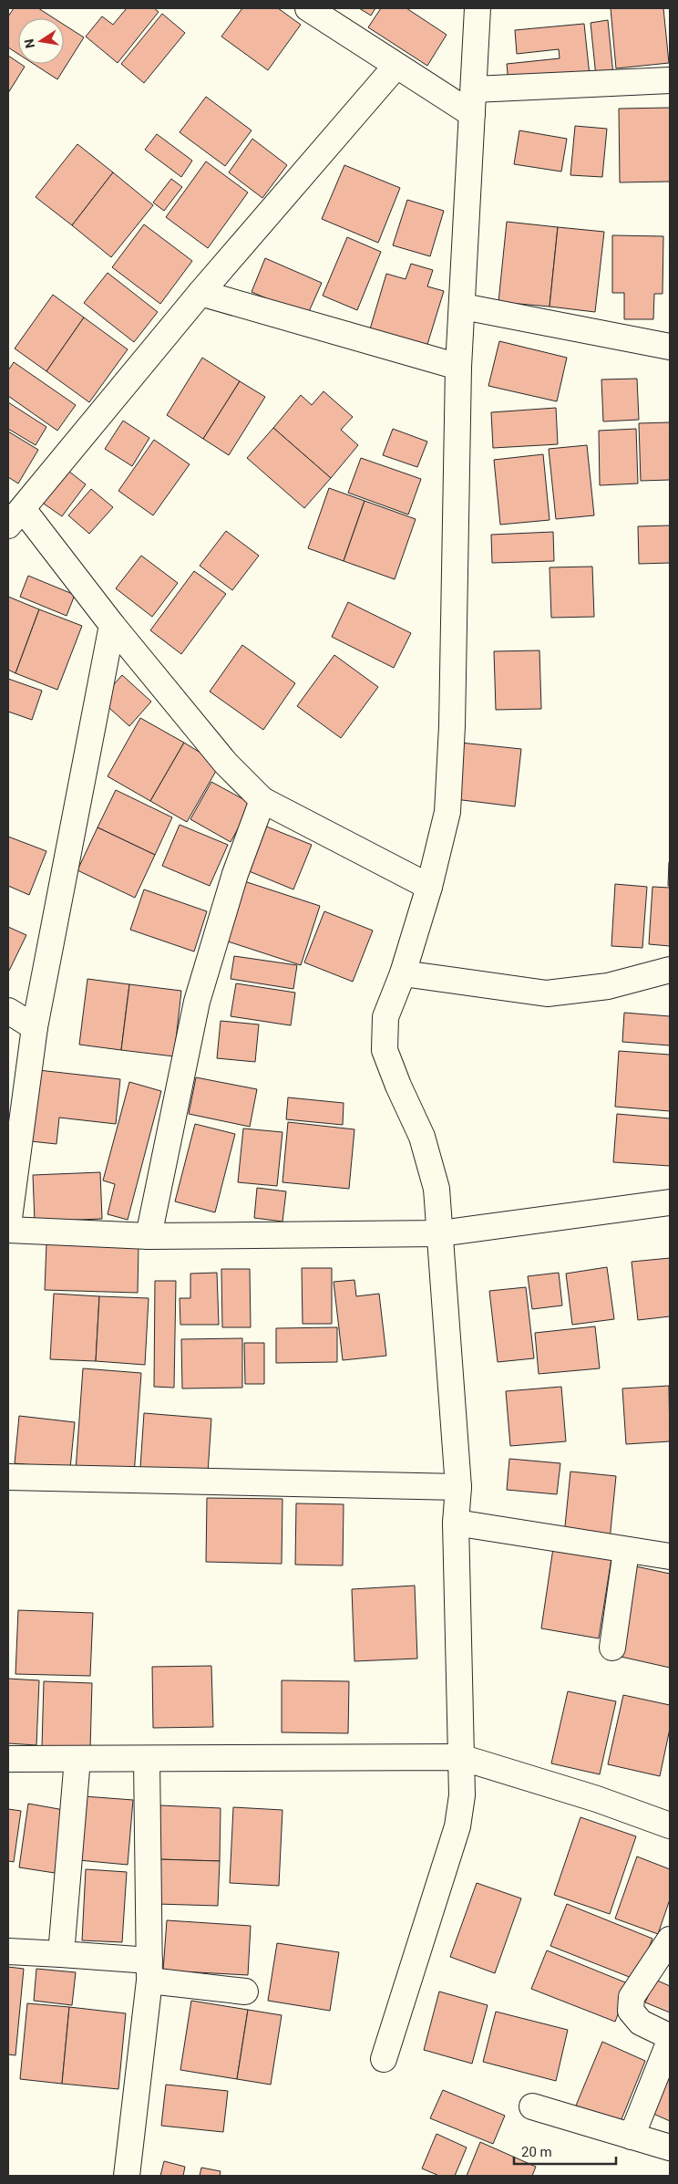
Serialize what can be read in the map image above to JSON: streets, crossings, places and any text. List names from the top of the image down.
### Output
{
  "scale_bar": "20 m",
  "north": "left"
}
